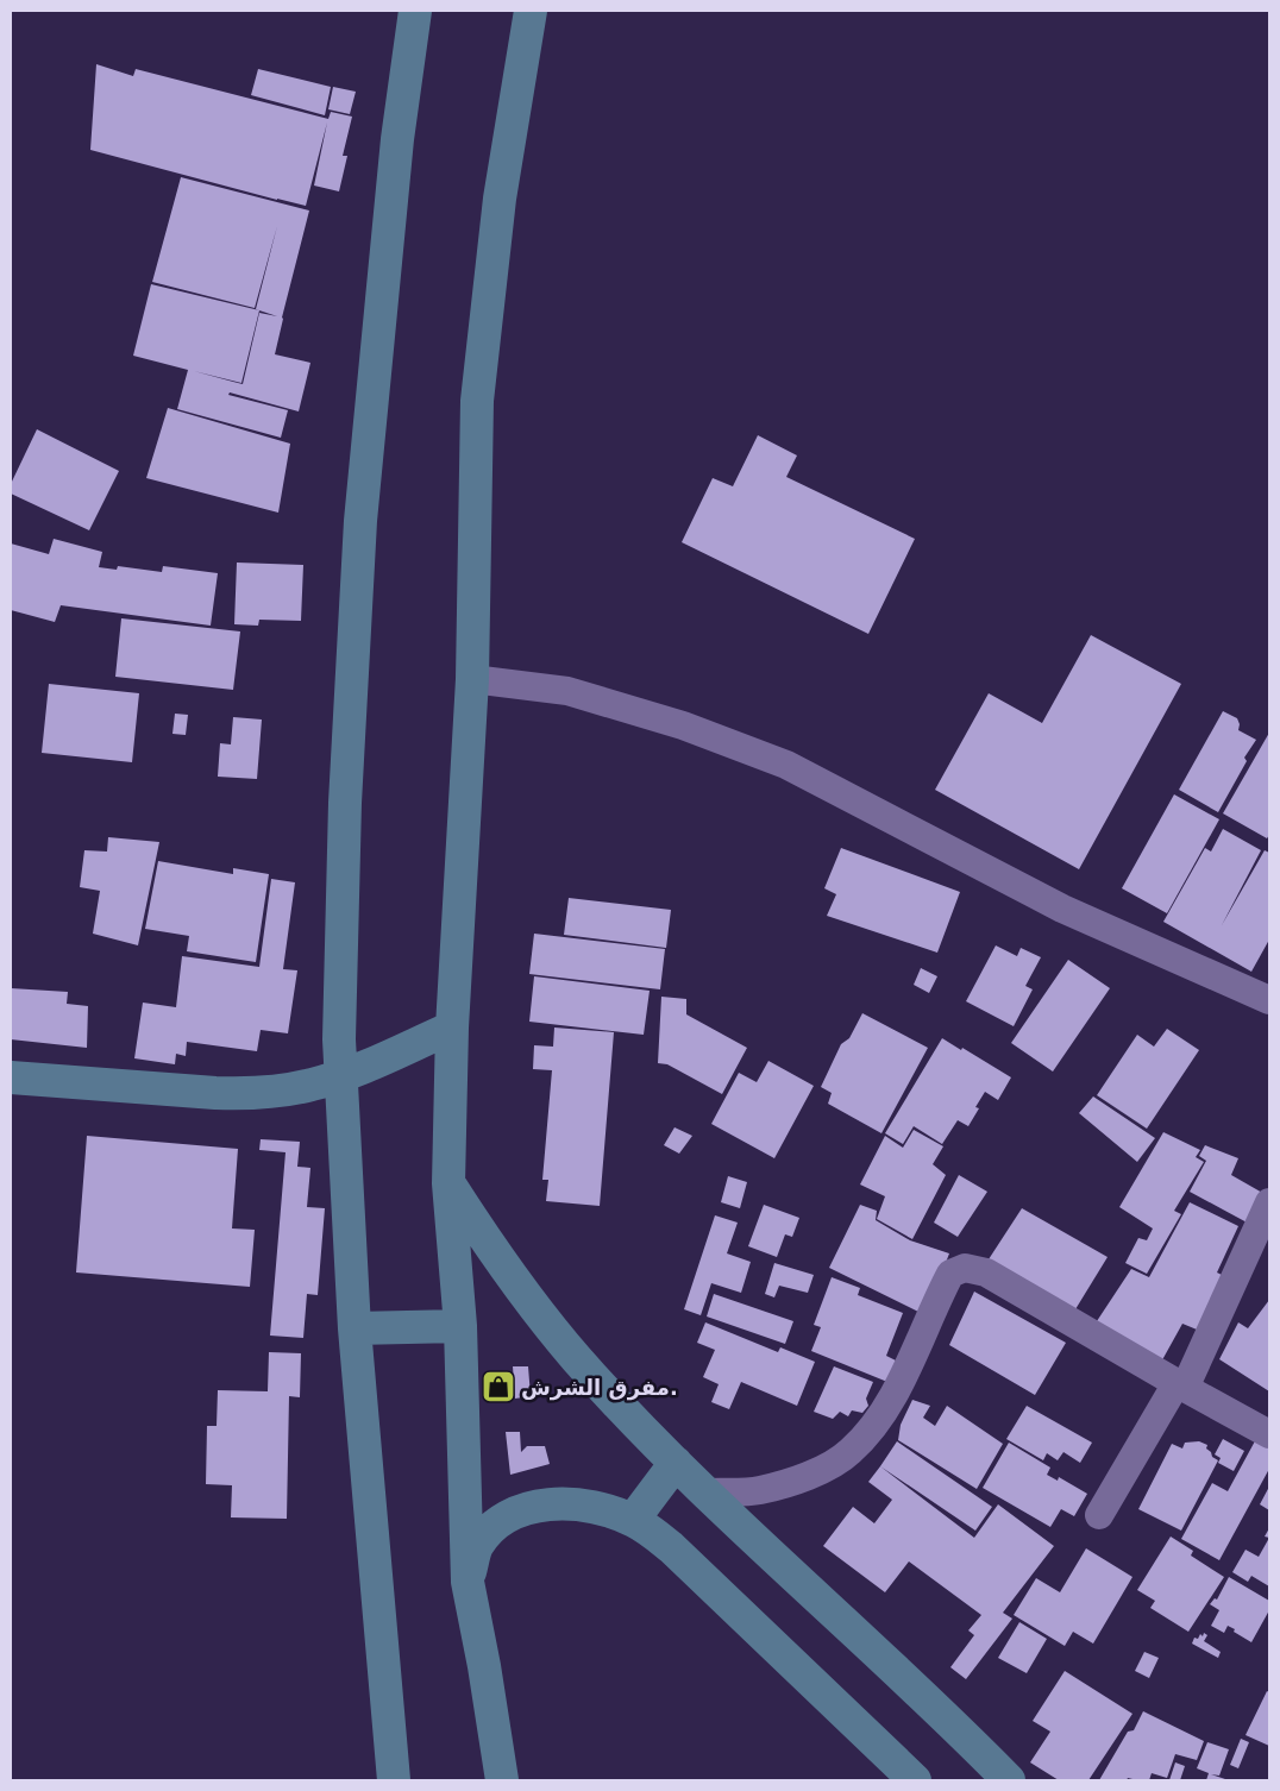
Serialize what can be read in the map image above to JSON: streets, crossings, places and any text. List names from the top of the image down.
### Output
{
  "places": {
    "shop": ["مفرق الشرش."]
  }
}
